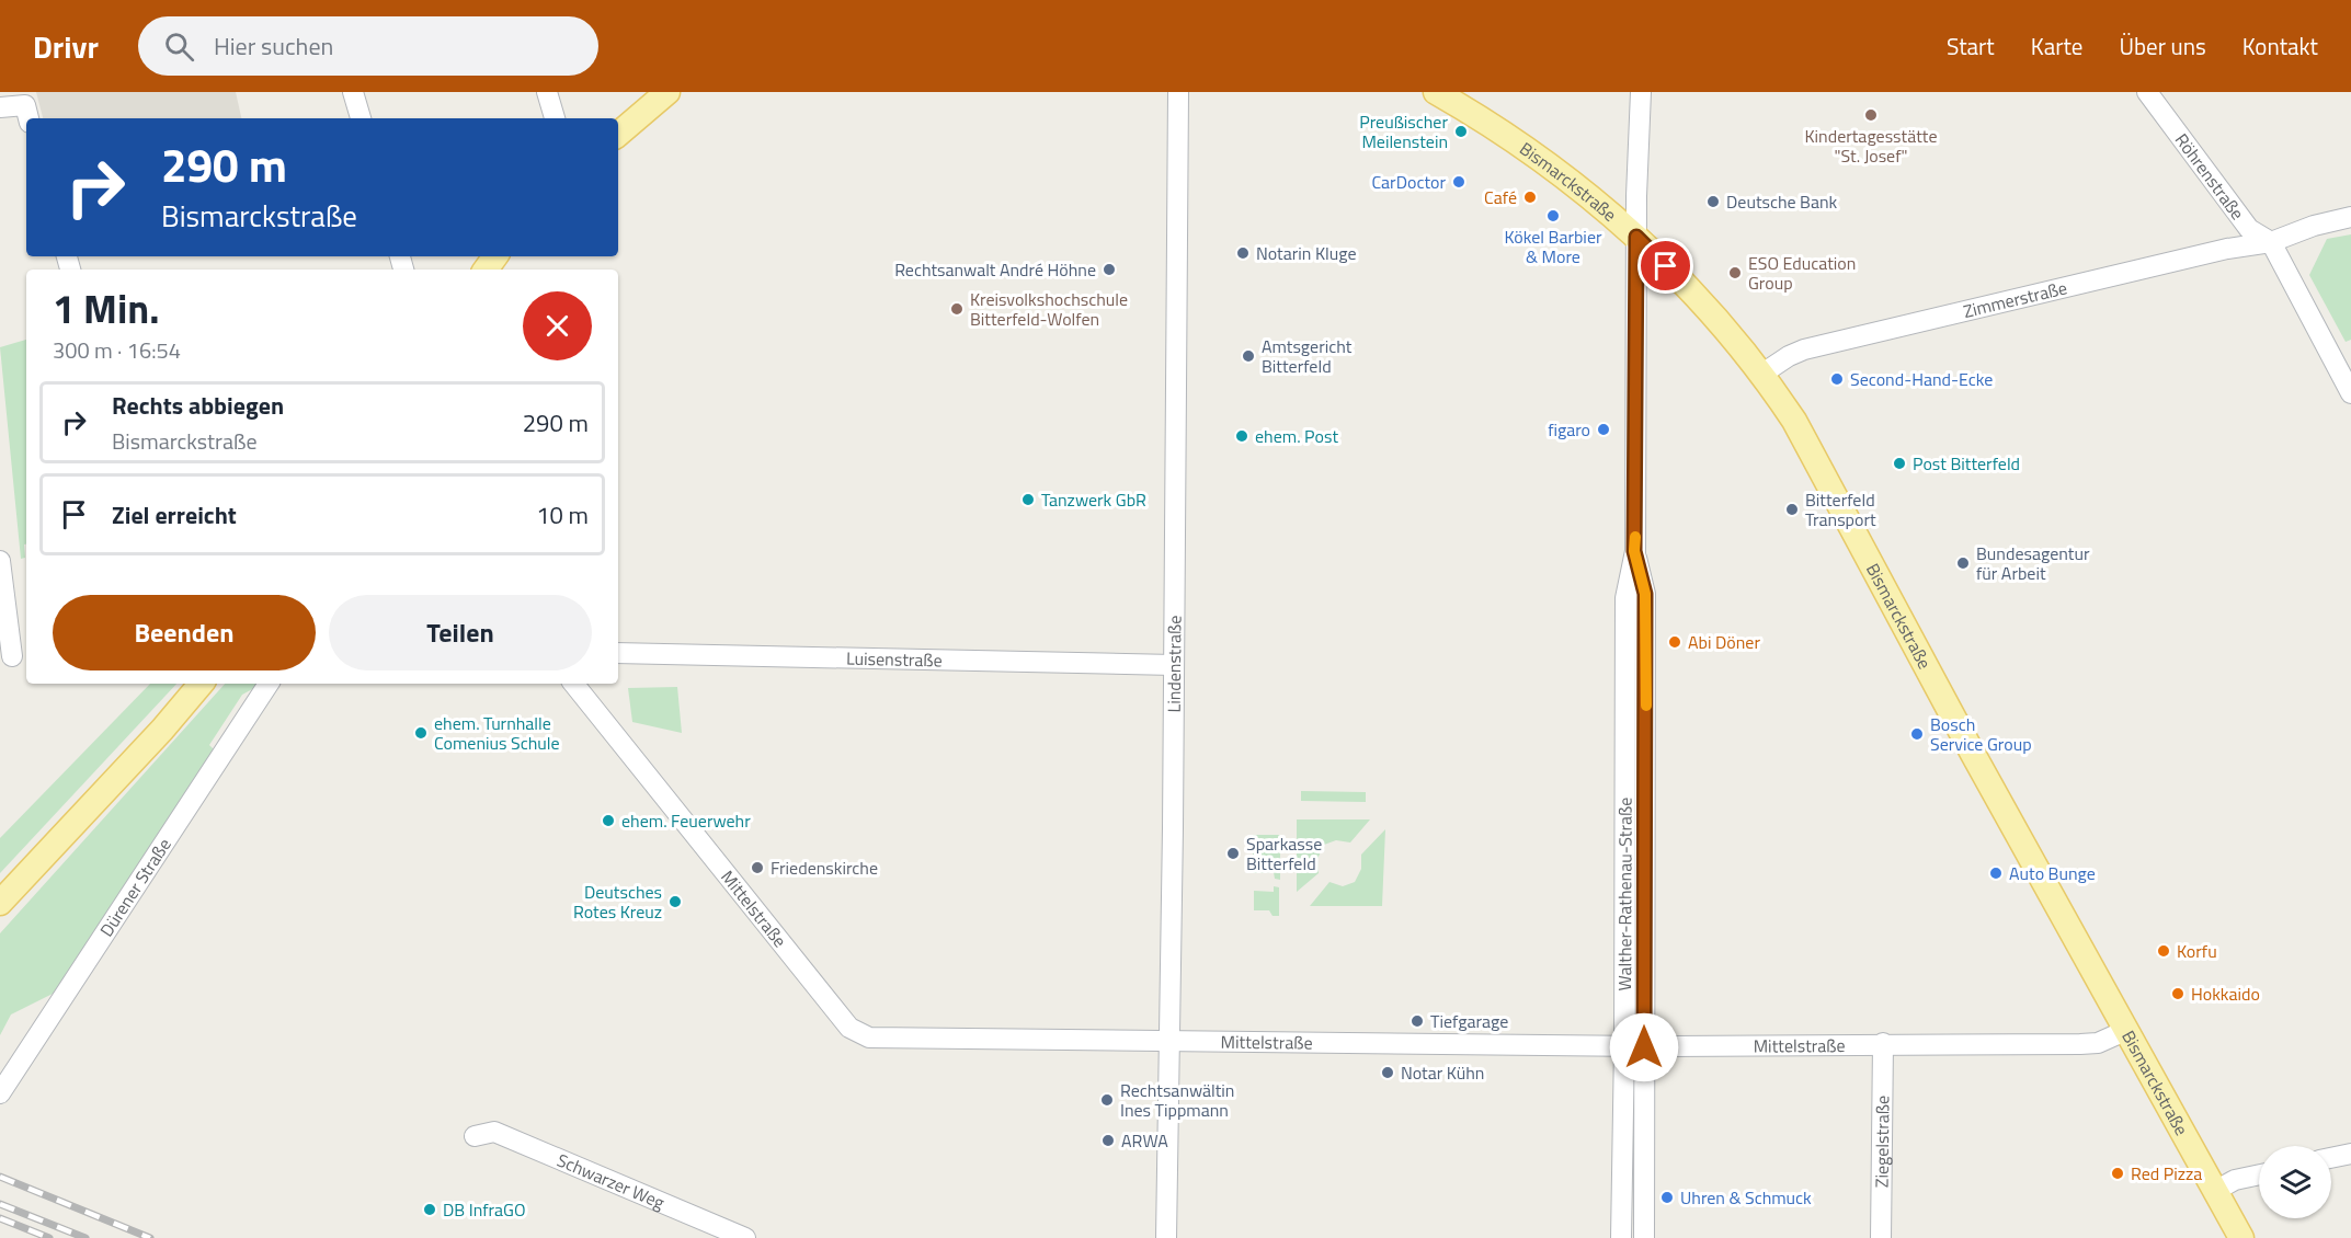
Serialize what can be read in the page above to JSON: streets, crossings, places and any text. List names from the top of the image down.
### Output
{
  "streets": {
    "main road": ["Bismarckstraße"],
    "street": [
      "Röhrenstraße",
      "Zimmerstraße",
      "Luisenstraße",
      "Lindenstraße",
      "Dürener Straße",
      "Walther-Rathenau-Straße",
      "Mittelstraße",
      "Ziegelstraße",
      "Schwarzer Weg"
    ]
  },
  "crossings": [
    ["Röhrenstraße", "Zimmerstraße"],
    ["Bismarckstraße", "Zimmerstraße"],
    ["Bismarckstraße", "Walther-Rathenau-Straße"],
    ["Bismarckstraße", "Mittelstraße"],
    ["Luisenstraße", "Lindenstraße"],
    ["Lindenstraße", "Mittelstraße"],
    ["Walther-Rathenau-Straße", "Mittelstraße"],
    ["Mittelstraße", "Ziegelstraße"]
  ],
  "places": [
    "Kindertagesstätte \"St. Josef\"",
    "Preußischer Meilenstein",
    "CarDoctor",
    "Café",
    "Deutsche Bank",
    "Kökel Barbier & More",
    "Notarin Kluge",
    "Rechtsanwalt André Höhne",
    "ESO Education Group",
    "Kreisvolkshochschule Bitterfeld-Wolfen",
    "Amtsgericht Bitterfeld",
    "Second-Hand-Ecke",
    "figaro",
    "ehem. Post",
    "Post Bitterfeld",
    "Tanzwerk GbR",
    "Bitterfeld Transport",
    "Bundesagentur für Arbeit",
    "Abi Döner",
    "ehem. Turnhalle Comenius Schule",
    "Bosch Service Group",
    "ehem. Feuerwehr",
    "Sparkasse Bitterfeld",
    "Friedenskirche",
    "Auto Bunge",
    "Deutsches Rotes Kreuz",
    "Korfu",
    "Hokkaido",
    "Tiefgarage",
    "Notar Kühn",
    "Rechtsanwältin Ines Tippmann",
    "ARWA",
    "Red Pizza",
    "Uhren & Schmuck",
    "DB InfraGO"
  ],
  "page": {
    "header": "Drivr",
    "search": "Hier suchen",
    "nav": [
      "Start",
      "Karte",
      "Über uns",
      "Kontakt"
    ],
    "turn": ["290 m", "Bismarckstraße"],
    "heading": ["1 Min.", "300 m · 16:54"],
    "list": [
      {
        "name": "Rechts abbiegen",
        "note": "Bismarckstraße",
        "value": "290 m"
      },
      {
        "name": "Ziel erreicht",
        "value": "10 m"
      }
    ],
    "buttons": ["Beenden", "Teilen"]
  }
}
